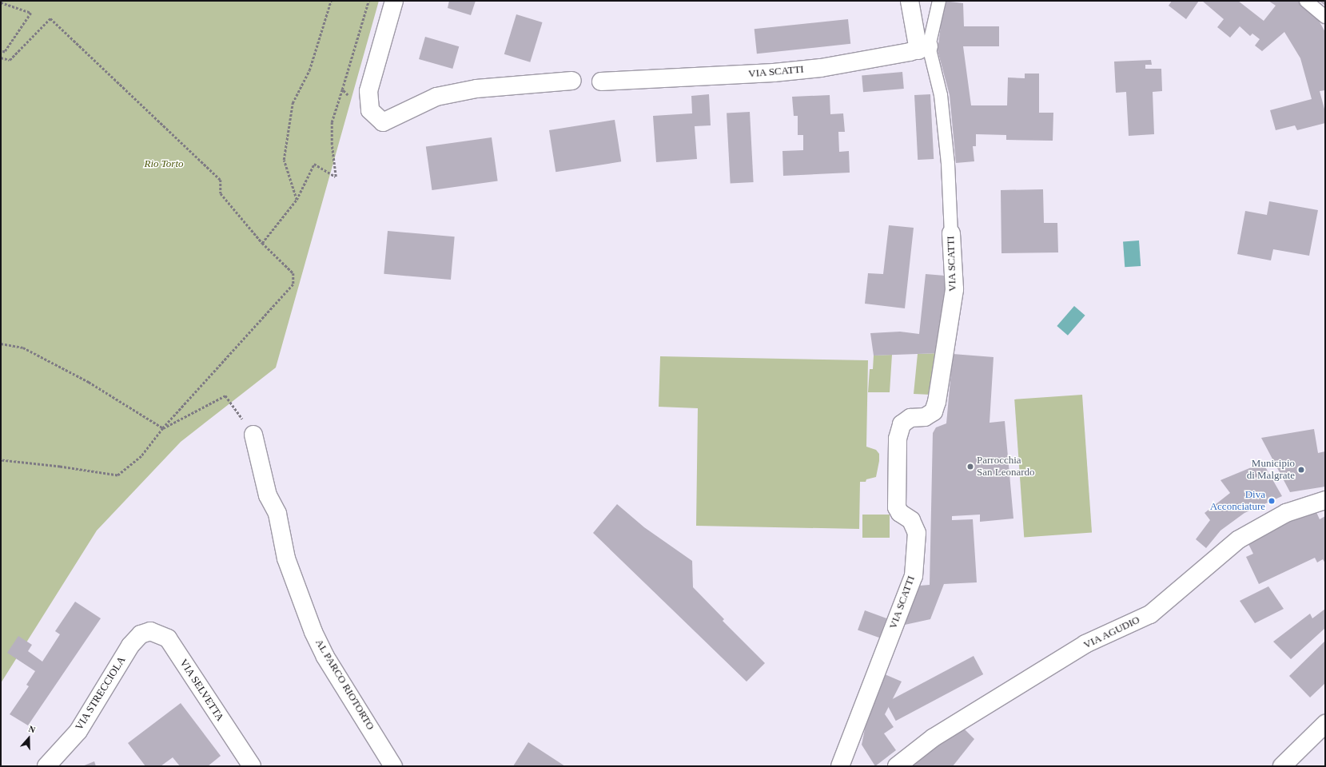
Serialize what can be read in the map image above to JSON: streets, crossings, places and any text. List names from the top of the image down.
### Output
{
  "streets": {
    "street": [
      "VIA SCATTI",
      "VIA AGUDIO",
      "AL PARCO RIOTORTO",
      "VIA SELVETTA",
      "VIA STRECCIOLA"
    ]
  },
  "crossings": [
    ["VIA SELVETTA", "VIA STRECCIOLA"]
  ],
  "parks": ["Rio Torto"],
  "places": ["Parrocchia San Leonardo", "Municipio di Malgrate", "Diva Acconciature"],
  "north": "top"
}
